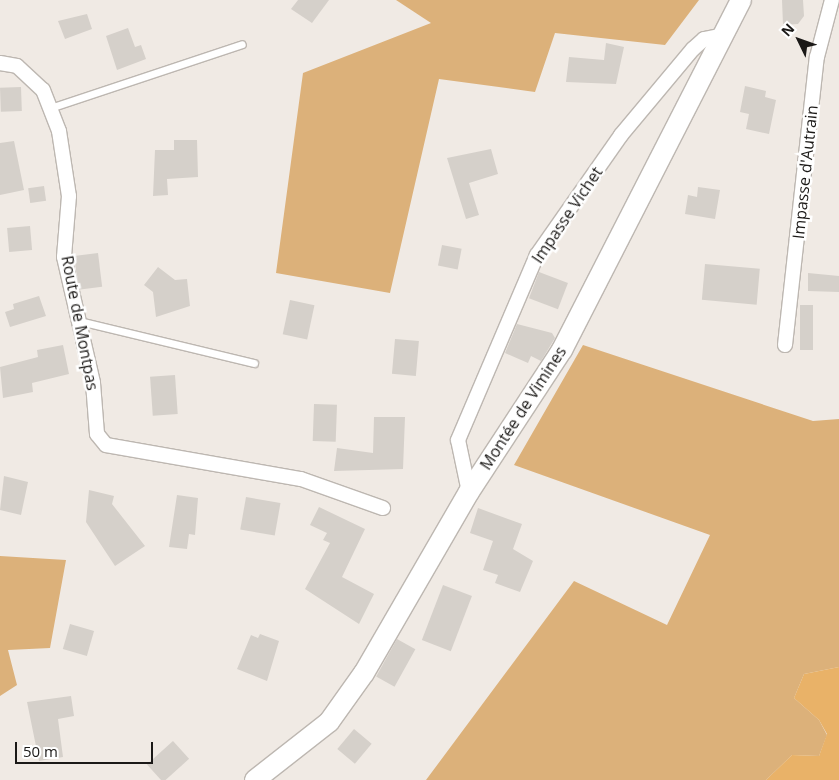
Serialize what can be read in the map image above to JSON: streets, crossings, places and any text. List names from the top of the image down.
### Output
{
  "streets": {
    "street": [
      "Impasse d'Autrain",
      "Impasse Vichet",
      "Route de Montpas",
      "Montée de Vimines"
    ]
  },
  "crossings": [
    ["Impasse Vichet", "Montée de Vimines"]
  ],
  "scale_bar": "50 m",
  "north": "top left"
}
